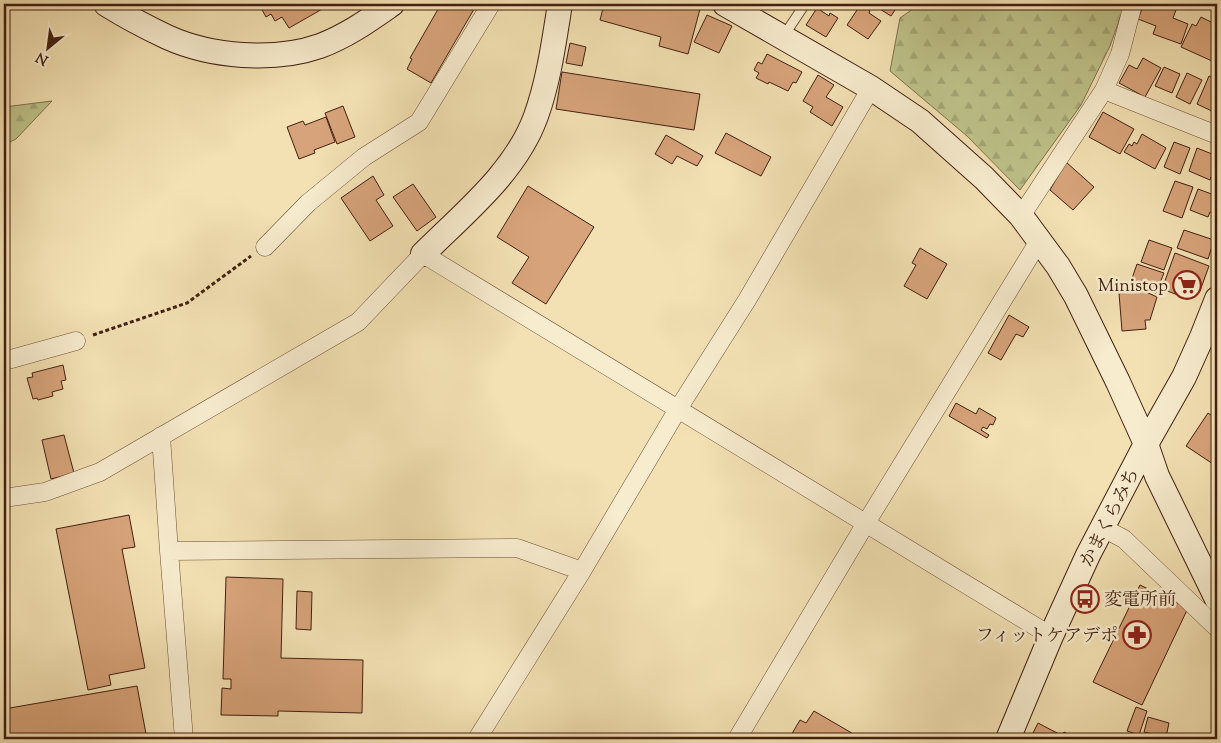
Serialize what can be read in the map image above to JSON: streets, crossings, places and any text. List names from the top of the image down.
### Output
{
  "streets": {
    "street": ["かまくらみち"]
  },
  "places": {
    "supermarket": ["Ministop"],
    "bus stop": ["変電所前"],
    "pharmacy": ["フィットケアデポ"]
  },
  "north": "bottom left"
}
